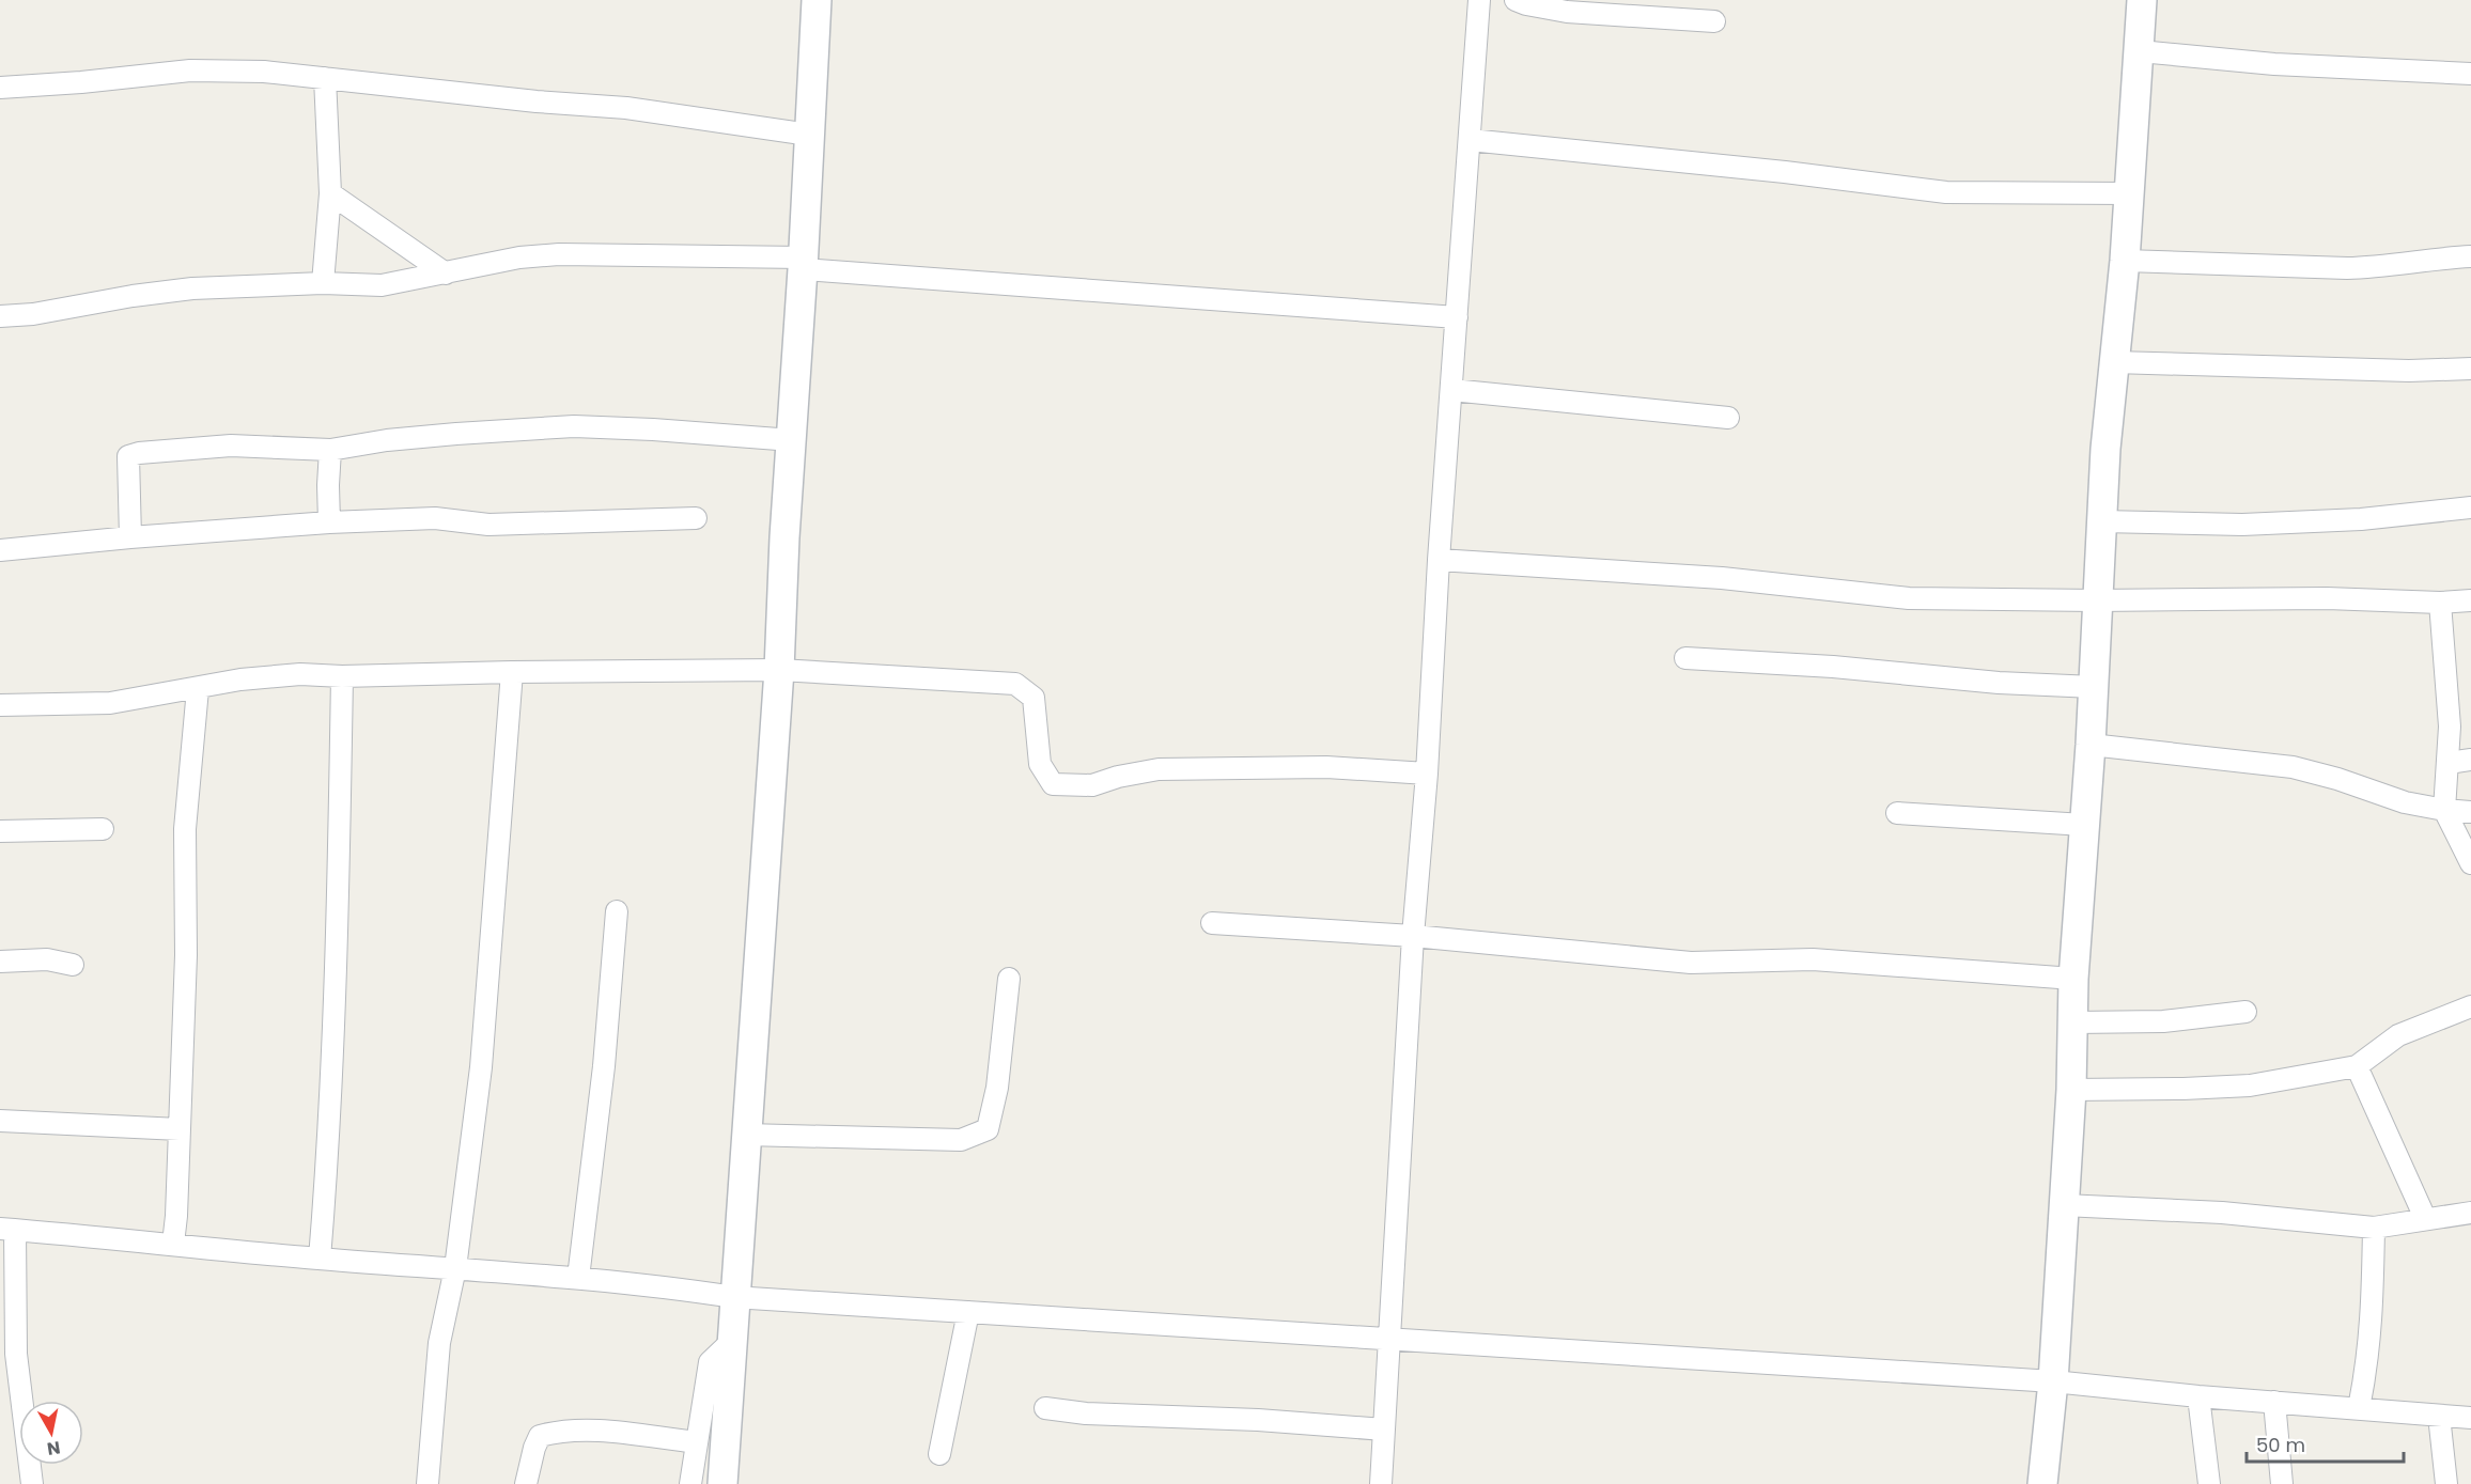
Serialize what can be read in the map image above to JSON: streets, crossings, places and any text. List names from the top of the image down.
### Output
{
  "scale_bar": "50 m",
  "north": "bottom"
}
